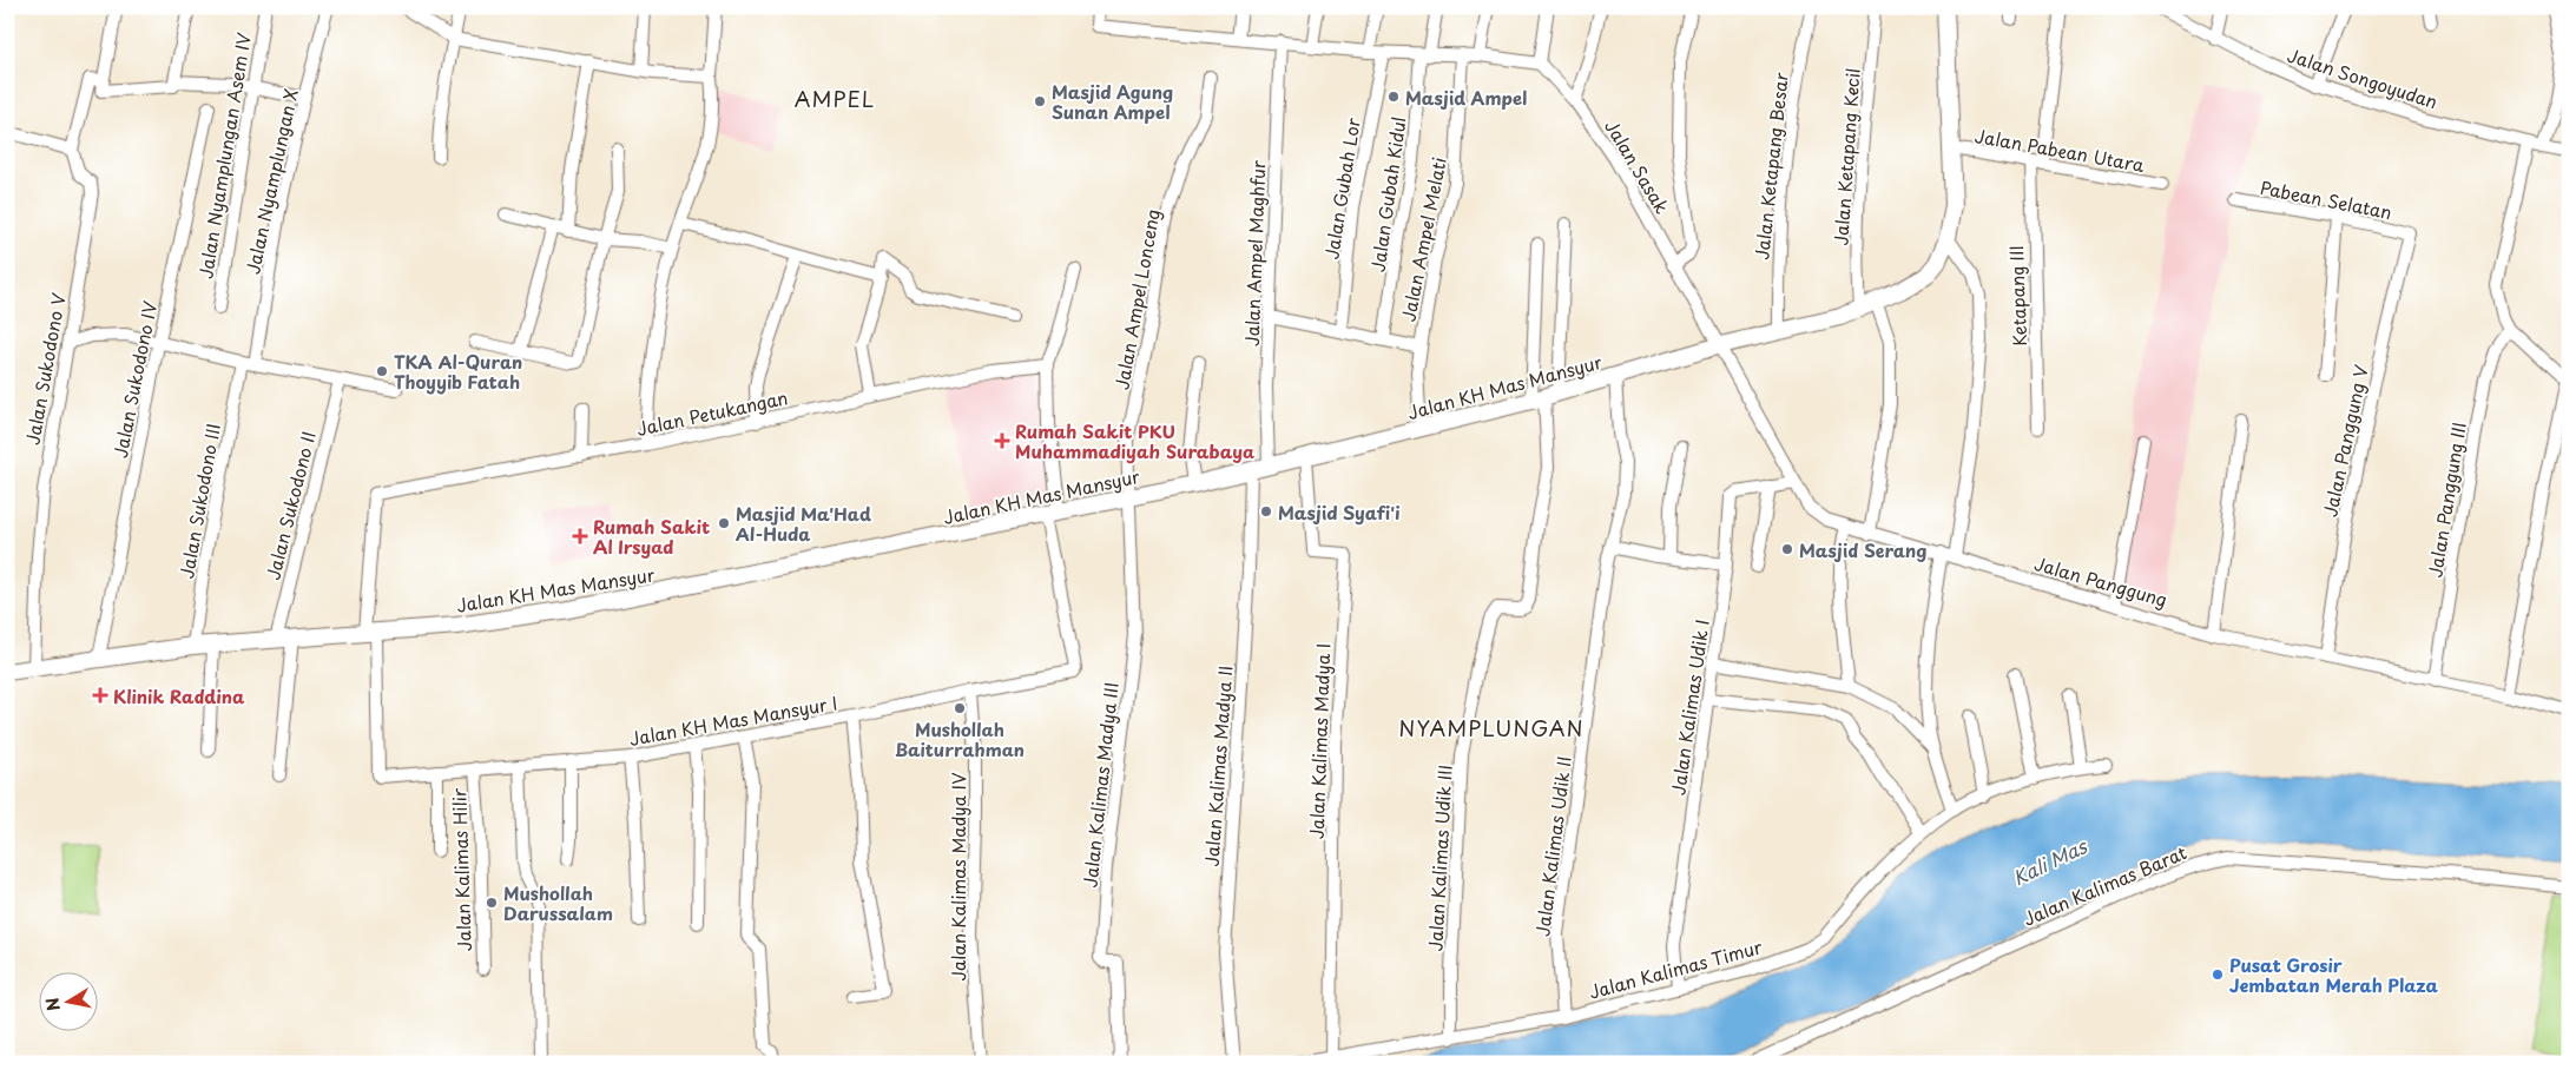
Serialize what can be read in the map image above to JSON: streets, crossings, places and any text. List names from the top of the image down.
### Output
{
  "streets": {
    "street": [
      "Jalan Songoyudan",
      "Jalan Pabean Utara",
      "Jalan Nyamplungan Asem IV",
      "Jalan Ketapang Kecil",
      "Jalan Sasak",
      "Jalan Ketapang Besar",
      "Jalan Nyamplungan X",
      "Jalan Gubah Lor",
      "Jalan Gubah Kidul",
      "Pabean Selatan",
      "Jalan Ampel Melati",
      "Jalan Ampel Maghfur",
      "Ketapang III",
      "Jalan Ampel Lonceng",
      "Jalan Sukodono V",
      "Jalan Sukodono IV",
      "Jalan KH Mas Mansyur",
      "Jalan Petukangan",
      "Jalan Panggung V",
      "Jalan Panggung III",
      "Jalan Sukodono III",
      "Jalan Sukodono II",
      "Jalan Panggung",
      "Jalan Kalimas Udik I",
      "Jalan KH Mas Mansyur I",
      "Jalan Kalimas Madya I",
      "Jalan Kalimas Madya II",
      "Jalan Kalimas Madya III",
      "Jalan Kalimas Udik II",
      "Jalan Kalimas Udik III",
      "Jalan Kalimas Hilir",
      "Jalan Kalimas Madya IV",
      "Jalan Kalimas Barat",
      "Jalan Kalimas Timur"
    ]
  },
  "crossings": [
    ["Jalan Pabean Utara", "Ketapang III"],
    ["Jalan Pabean Utara", "Jalan KH Mas Mansyur"],
    ["Jalan Ketapang Kecil", "Jalan KH Mas Mansyur"],
    ["Jalan Sasak", "Jalan KH Mas Mansyur"],
    ["Jalan Sasak", "Jalan Panggung"],
    ["Jalan Ketapang Besar", "Jalan KH Mas Mansyur"],
    ["Pabean Selatan", "Jalan Panggung V"],
    ["Jalan Ampel Melati", "Jalan KH Mas Mansyur"],
    ["Jalan Ampel Maghfur", "Jalan KH Mas Mansyur"],
    ["Jalan Ampel Lonceng", "Jalan KH Mas Mansyur"],
    ["Jalan Ampel Lonceng", "Jalan Kalimas Madya III"],
    ["Jalan Sukodono V", "Jalan KH Mas Mansyur"],
    ["Jalan Sukodono IV", "Jalan KH Mas Mansyur"],
    ["Jalan KH Mas Mansyur", "Jalan Petukangan"],
    ["Jalan KH Mas Mansyur", "Jalan Sukodono III"],
    ["Jalan KH Mas Mansyur", "Jalan Sukodono II"],
    ["Jalan KH Mas Mansyur", "Jalan Panggung"],
    ["Jalan KH Mas Mansyur", "Jalan KH Mas Mansyur I"],
    ["Jalan KH Mas Mansyur", "Jalan Kalimas Madya I"],
    ["Jalan KH Mas Mansyur", "Jalan Kalimas Madya II"],
    ["Jalan KH Mas Mansyur", "Jalan Kalimas Madya III"],
    ["Jalan KH Mas Mansyur", "Jalan Kalimas Udik II"],
    ["Jalan KH Mas Mansyur", "Jalan Kalimas Udik III"],
    ["Jalan Petukangan", "Jalan KH Mas Mansyur I"],
    ["Jalan Panggung V", "Jalan Panggung"],
    ["Jalan Panggung III", "Jalan Panggung"],
    ["Jalan Panggung", "Jalan Kalimas Udik I"],
    ["Jalan Kalimas Udik I", "Jalan Kalimas Timur"],
    ["Jalan KH Mas Mansyur I", "Jalan Kalimas Hilir"],
    ["Jalan KH Mas Mansyur I", "Jalan Kalimas Madya IV"],
    ["Jalan Kalimas Madya I", "Jalan Kalimas Timur"],
    ["Jalan Kalimas Udik II", "Jalan Kalimas Timur"],
    ["Jalan Kalimas Udik III", "Jalan Kalimas Timur"]
  ],
  "districts": ["AMPEL", "NYAMPLUNGAN"],
  "water": ["Kali Mas"],
  "places": {
    "other": [
      "Masjid Ampel",
      "Masjid Agung Sunan Ampel",
      "TKA Al-Quran Thoyyib Fatah",
      "Masjid Syafi'i",
      "Masjid Ma'Had Al-Huda",
      "Masjid Serang",
      "Mushollah Baiturrahman",
      "Mushollah Darussalam",
      "Pusat Grosir Jembatan Merah Plaza"
    ],
    "health": ["Rumah Sakit PKU Muhammadiyah Surabaya", "Rumah Sakit Al Irsyad", "Klinik Raddina"]
  },
  "north": "left"
}
